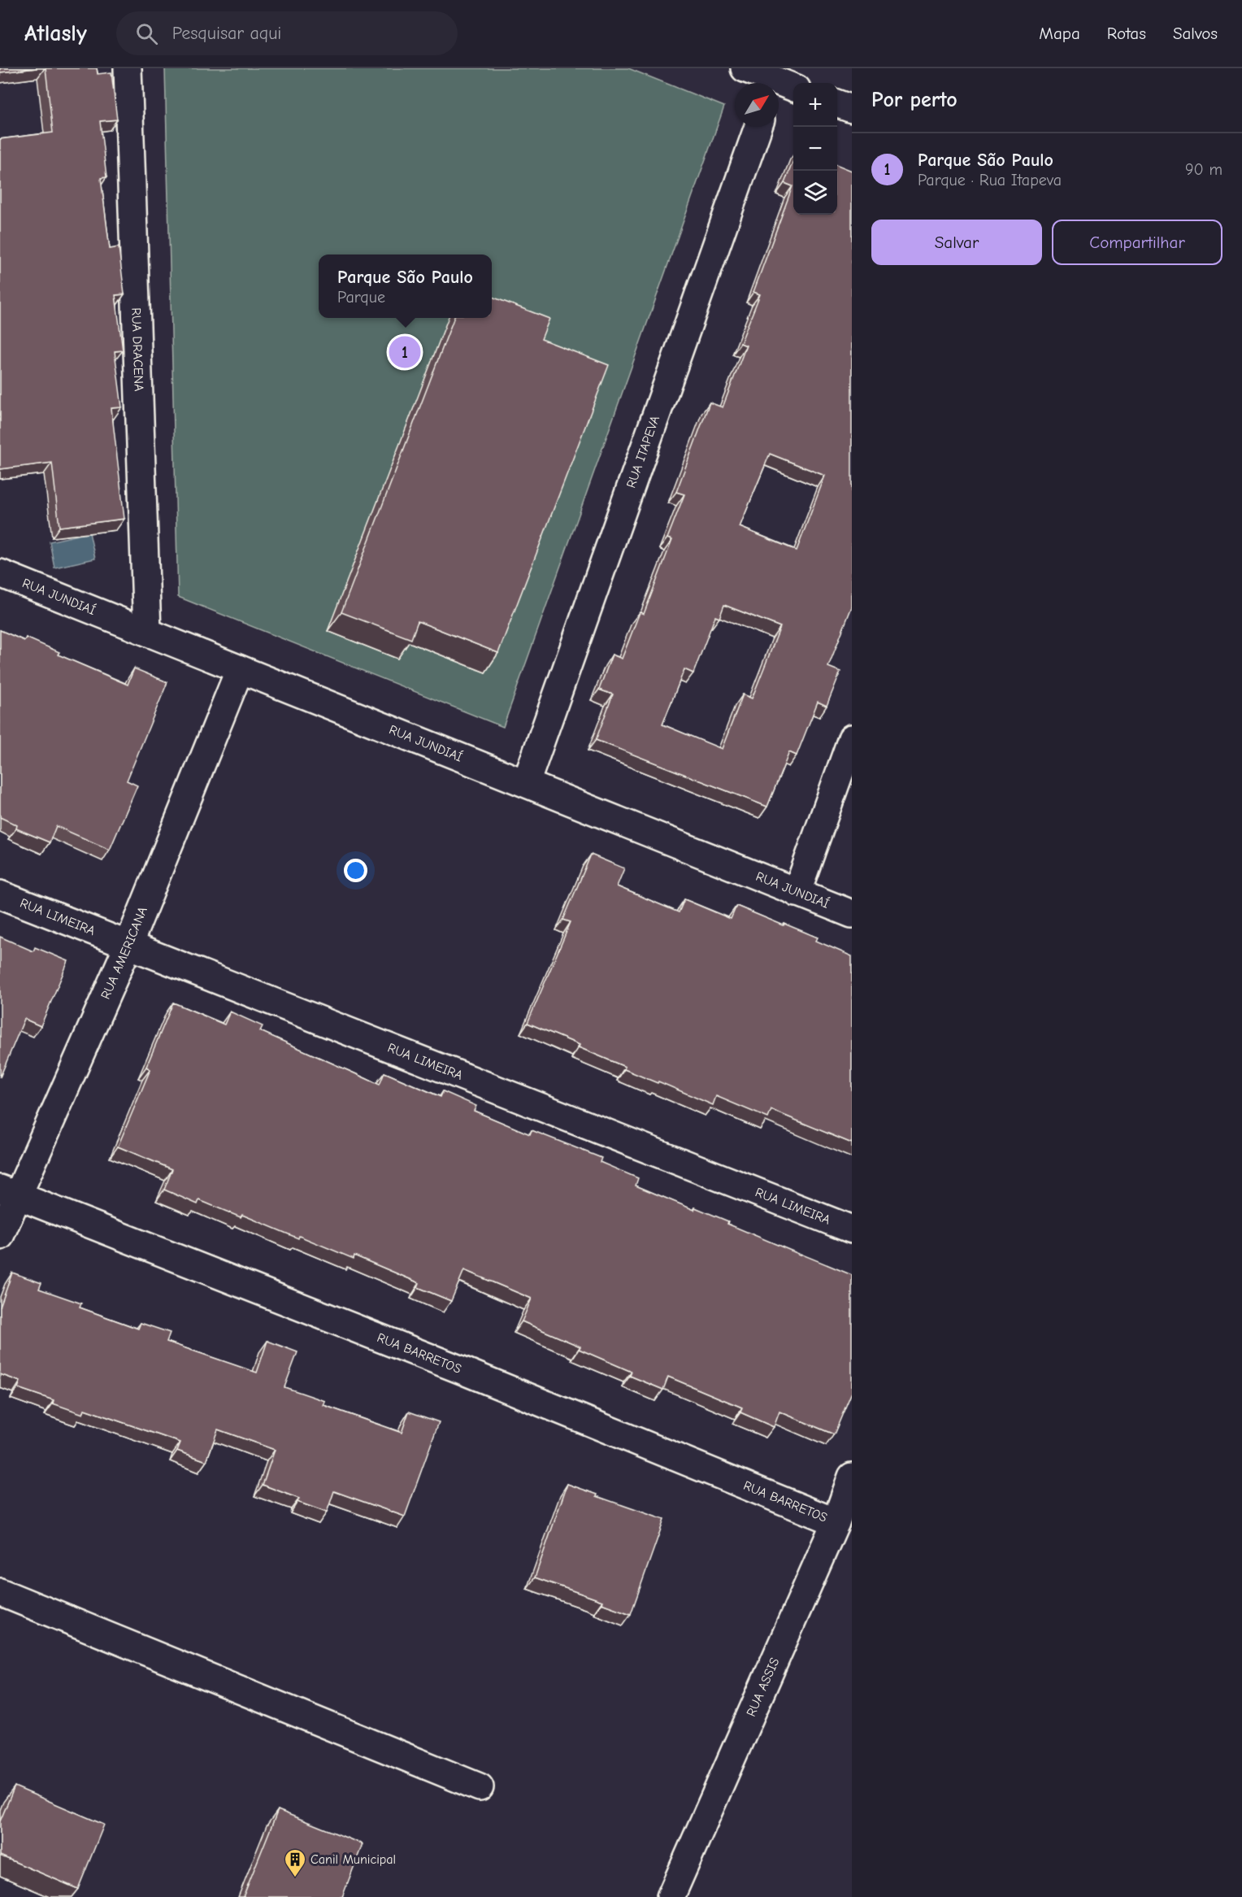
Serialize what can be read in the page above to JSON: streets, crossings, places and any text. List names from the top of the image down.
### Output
{
  "streets": {
    "street": [
      "RUA DRACENA",
      "RUA ITAPEVA",
      "RUA JUNDIAÍ",
      "RUA LIMEIRA",
      "RUA AMERICANA",
      "RUA BARRETOS",
      "RUA ASSIS"
    ]
  },
  "crossings": [
    ["RUA DRACENA", "RUA JUNDIAÍ"],
    ["RUA ITAPEVA", "RUA JUNDIAÍ"],
    ["RUA JUNDIAÍ", "RUA AMERICANA"],
    ["RUA LIMEIRA", "RUA AMERICANA"],
    ["RUA AMERICANA", "RUA BARRETOS"],
    ["RUA BARRETOS", "RUA ASSIS"]
  ],
  "places": {
    "building": ["Canil Municipal"]
  },
  "north": "top right",
  "page": {
    "header": "Atlasly",
    "search": "Pesquisar aqui",
    "nav": ["Mapa", "Rotas", "Salvos"],
    "heading": "Por perto",
    "map_buttons": ["+", "−"],
    "list": [
      {
        "mark": "1",
        "name": "Parque São Paulo",
        "note": "Parque · Rua Itapeva",
        "value": "90 m"
      }
    ],
    "buttons": ["Salvar", "Compartilhar"],
    "popup": ["Parque São Paulo", "Parque"],
    "pins": "1"
  }
}
